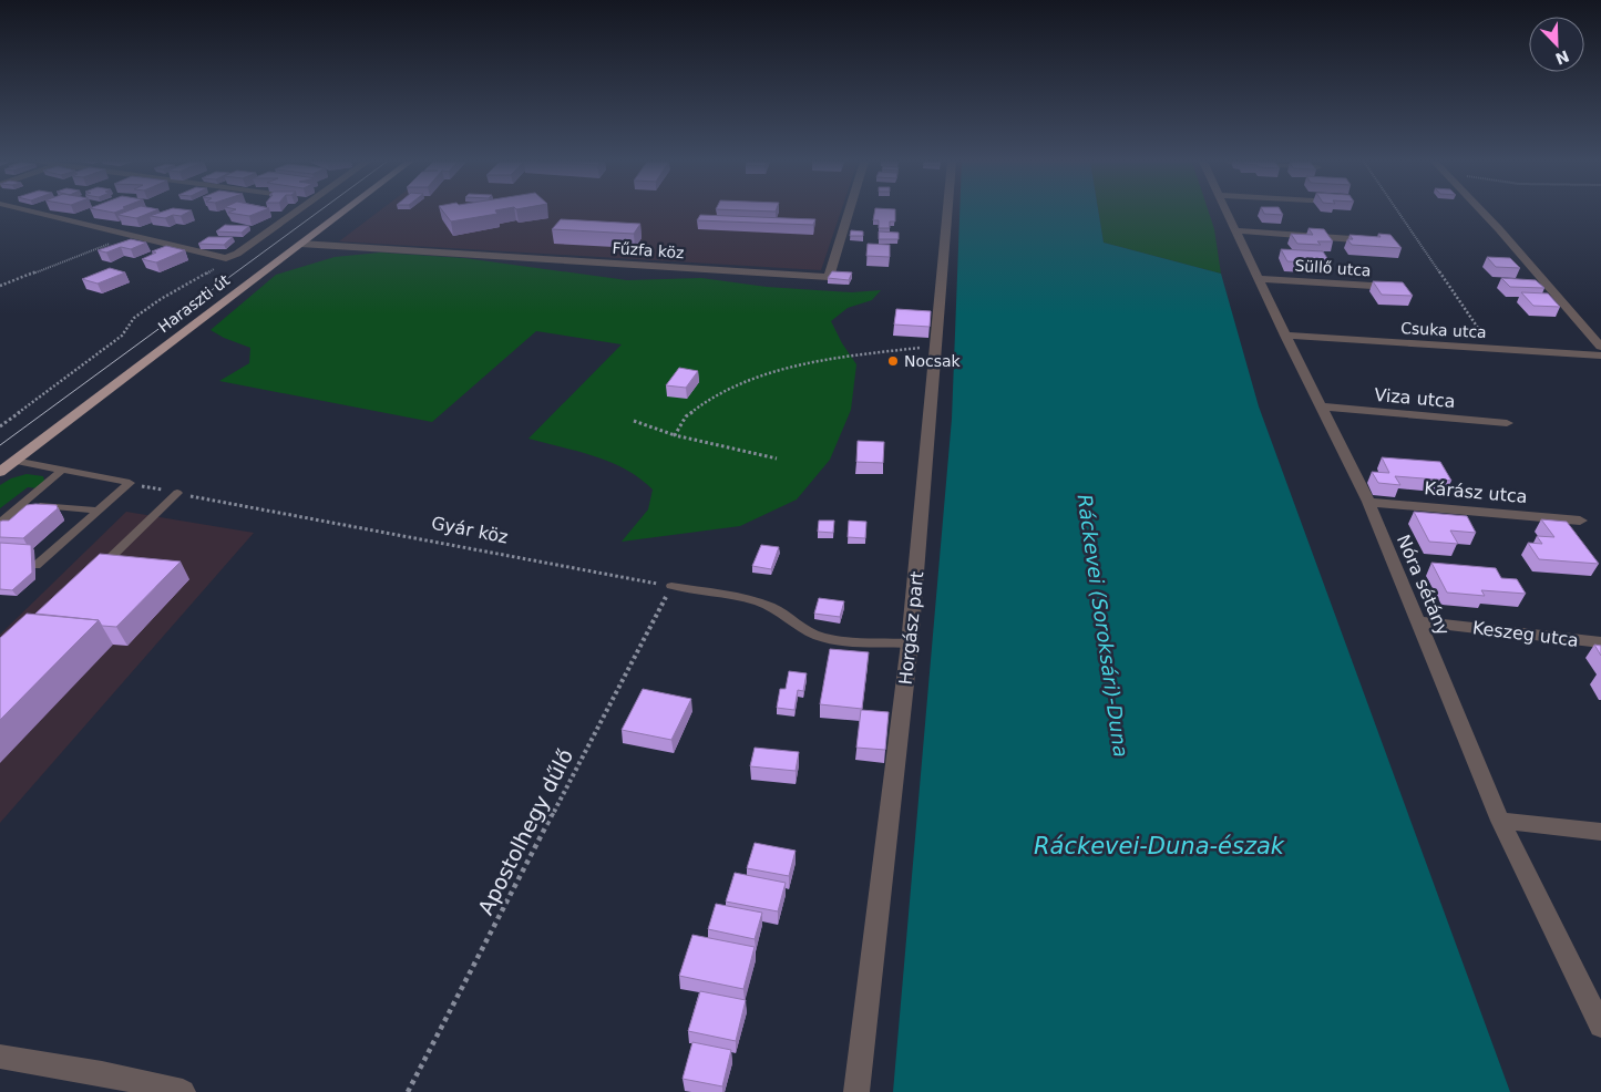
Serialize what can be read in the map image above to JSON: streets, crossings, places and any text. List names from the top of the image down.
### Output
{
  "streets": {
    "main road": ["Haraszti út"],
    "street": [
      "Fűzfa köz",
      "Süllő utca",
      "Csuka utca",
      "Viza utca",
      "Kárász utca",
      "Nóra sétány",
      "Horgász part",
      "Keszeg utca"
    ],
    "path": ["Gyár köz", "Apostolhegy dűlő"]
  },
  "crossings": [
    ["Fűzfa köz", "Haraszti út"],
    ["Süllő utca", "Nóra sétány"],
    ["Csuka utca", "Nóra sétány"],
    ["Viza utca", "Nóra sétány"],
    ["Kárász utca", "Nóra sétány"],
    ["Gyár köz", "Apostolhegy dűlő"],
    ["Nóra sétány", "Keszeg utca"]
  ],
  "water": ["Ráckevei (Soroksári)-Duna", "Ráckevei-Duna-észak"],
  "places": ["Nocsak"],
  "north": "bottom right"
}
